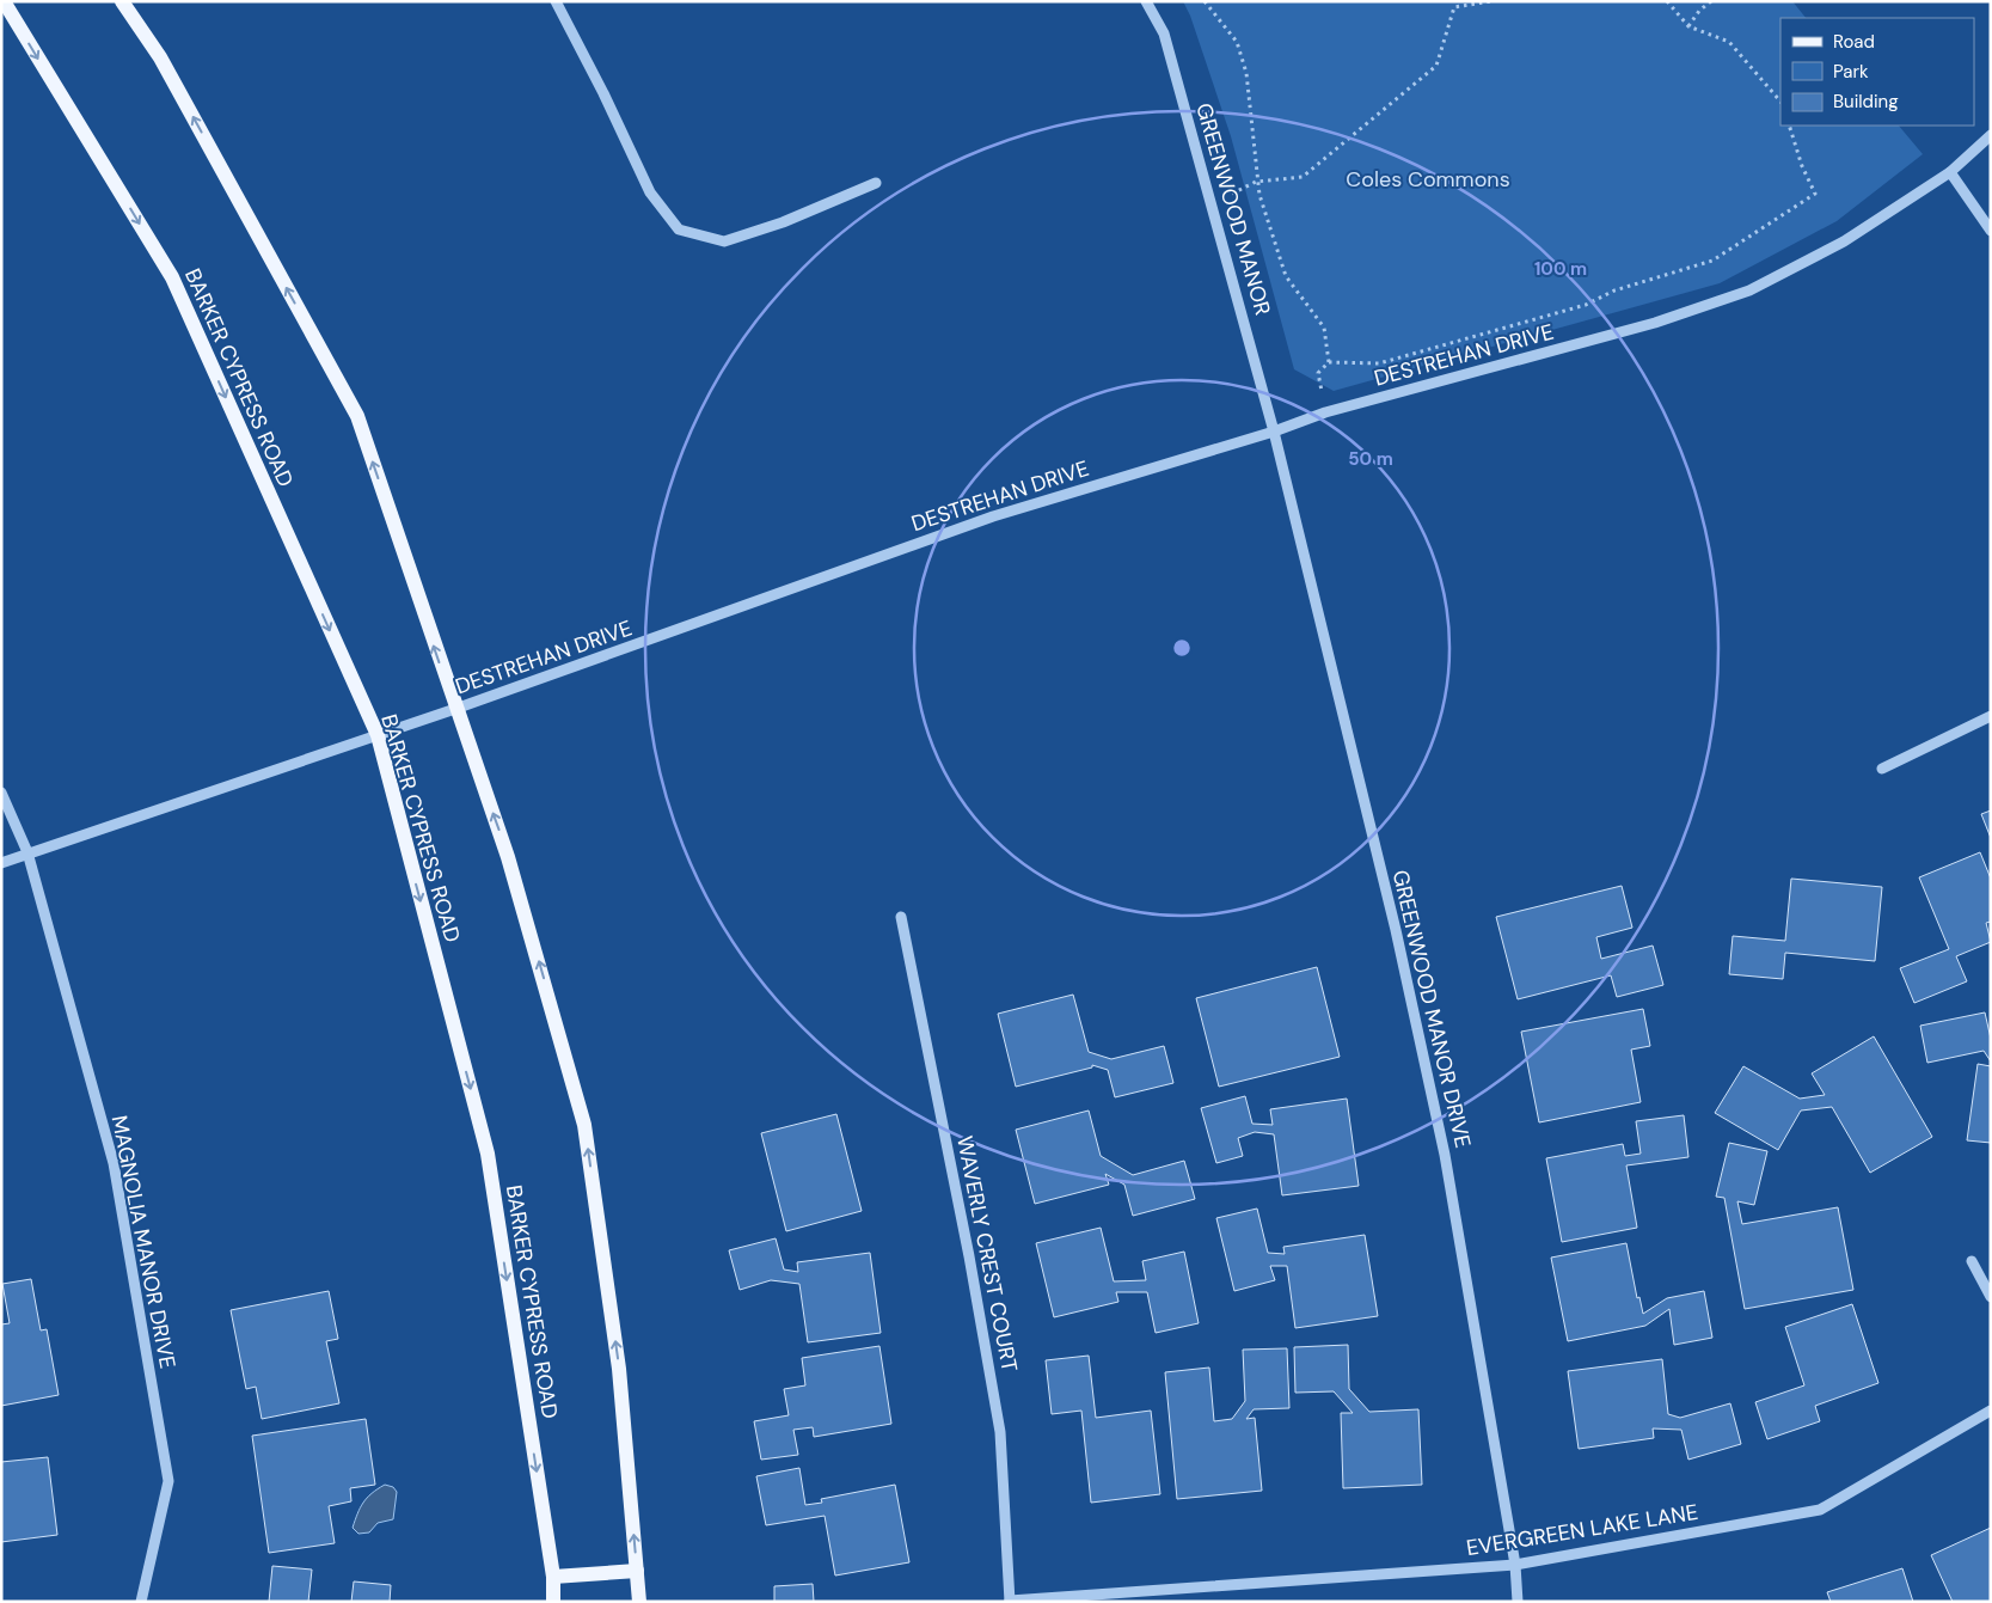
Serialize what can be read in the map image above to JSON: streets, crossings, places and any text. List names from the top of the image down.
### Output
{
  "streets": {
    "main road": ["BARKER CYPRESS ROAD"],
    "street": [
      "GREENWOOD MANOR",
      "DESTREHAN DRIVE",
      "GREENWOOD MANOR DRIVE",
      "MAGNOLIA MANOR DRIVE",
      "WAVERLY CREST COURT",
      "EVERGREEN LAKE LANE"
    ]
  },
  "crossings": [
    ["GREENWOOD MANOR", "DESTREHAN DRIVE"],
    ["GREENWOOD MANOR", "GREENWOOD MANOR DRIVE"],
    ["DESTREHAN DRIVE", "BARKER CYPRESS ROAD"],
    ["DESTREHAN DRIVE", "GREENWOOD MANOR DRIVE"],
    ["DESTREHAN DRIVE", "MAGNOLIA MANOR DRIVE"],
    ["GREENWOOD MANOR DRIVE", "EVERGREEN LAKE LANE"],
    ["WAVERLY CREST COURT", "EVERGREEN LAKE LANE"]
  ],
  "parks": ["Coles Commons"],
  "legend": ["Road", "Park", "Building"],
  "rings": ["100 m", "50 m"]
}
